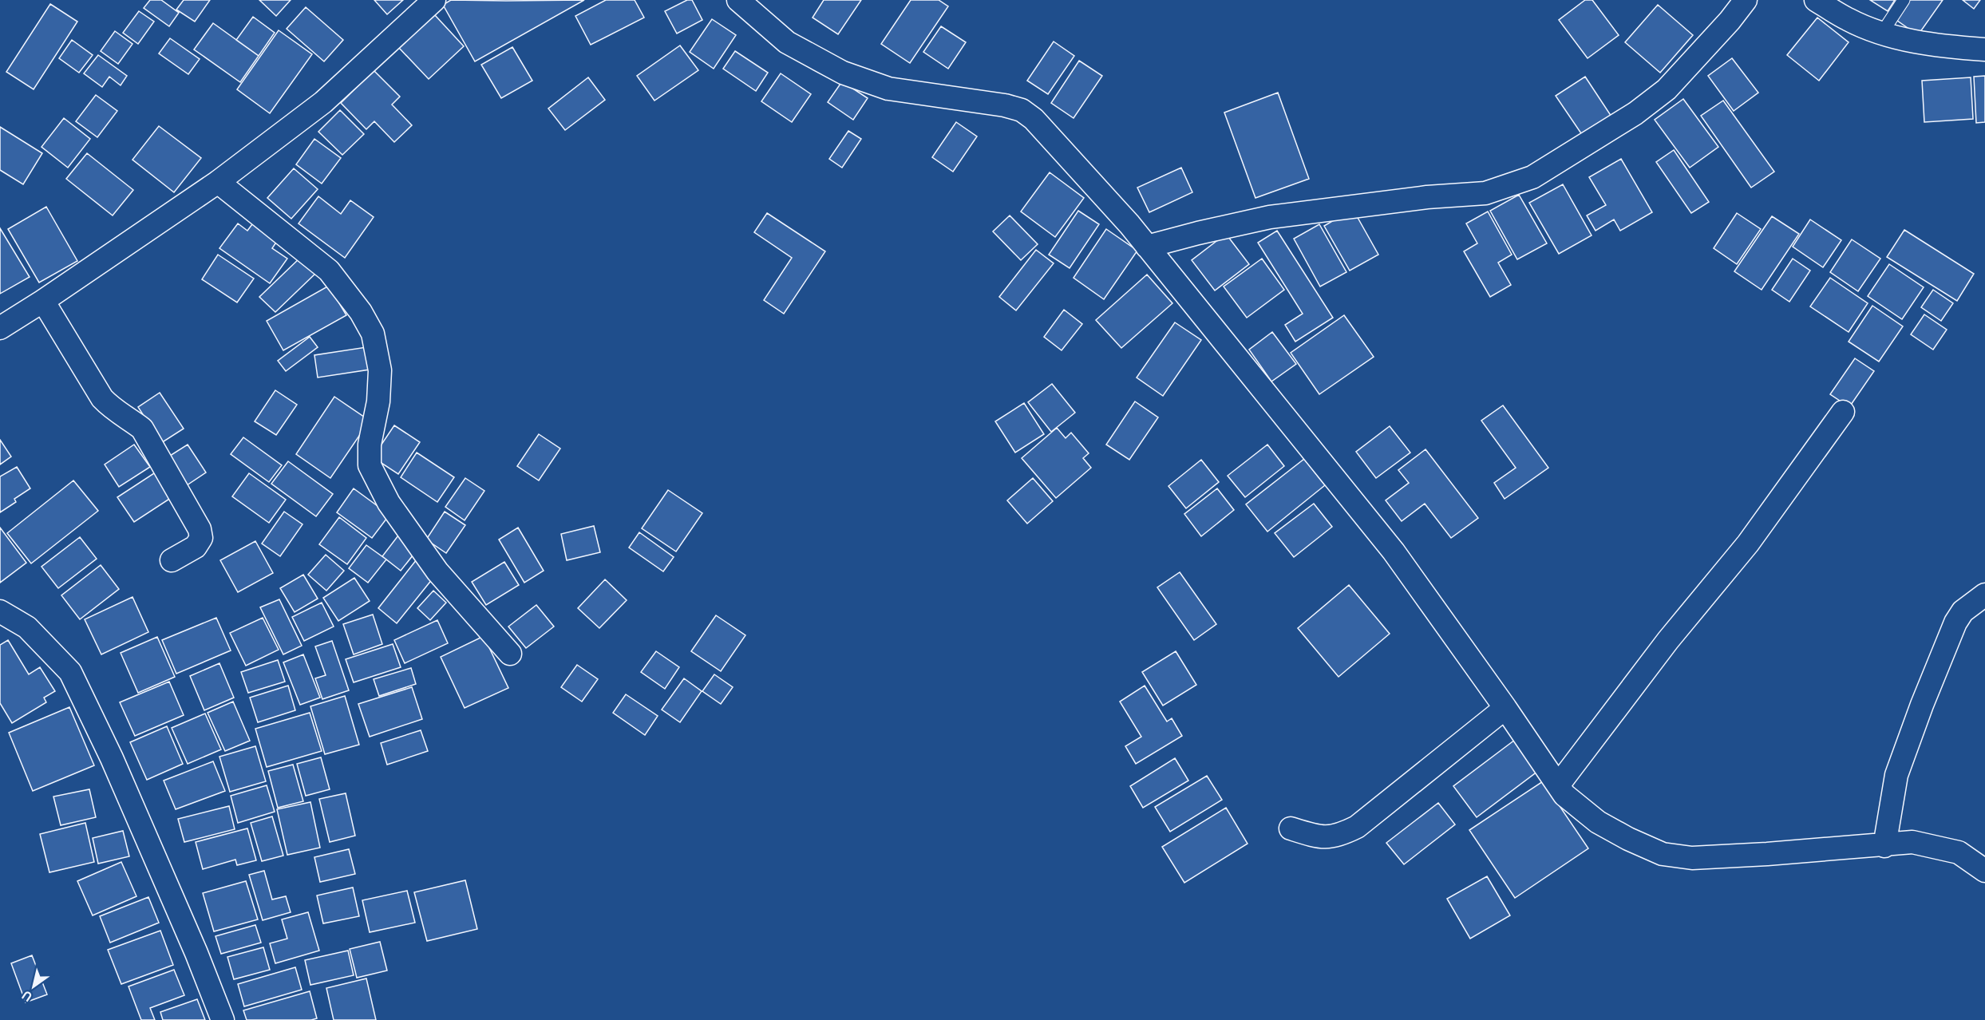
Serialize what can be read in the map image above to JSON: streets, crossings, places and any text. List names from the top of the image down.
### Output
{
  "north": "bottom left"
}
